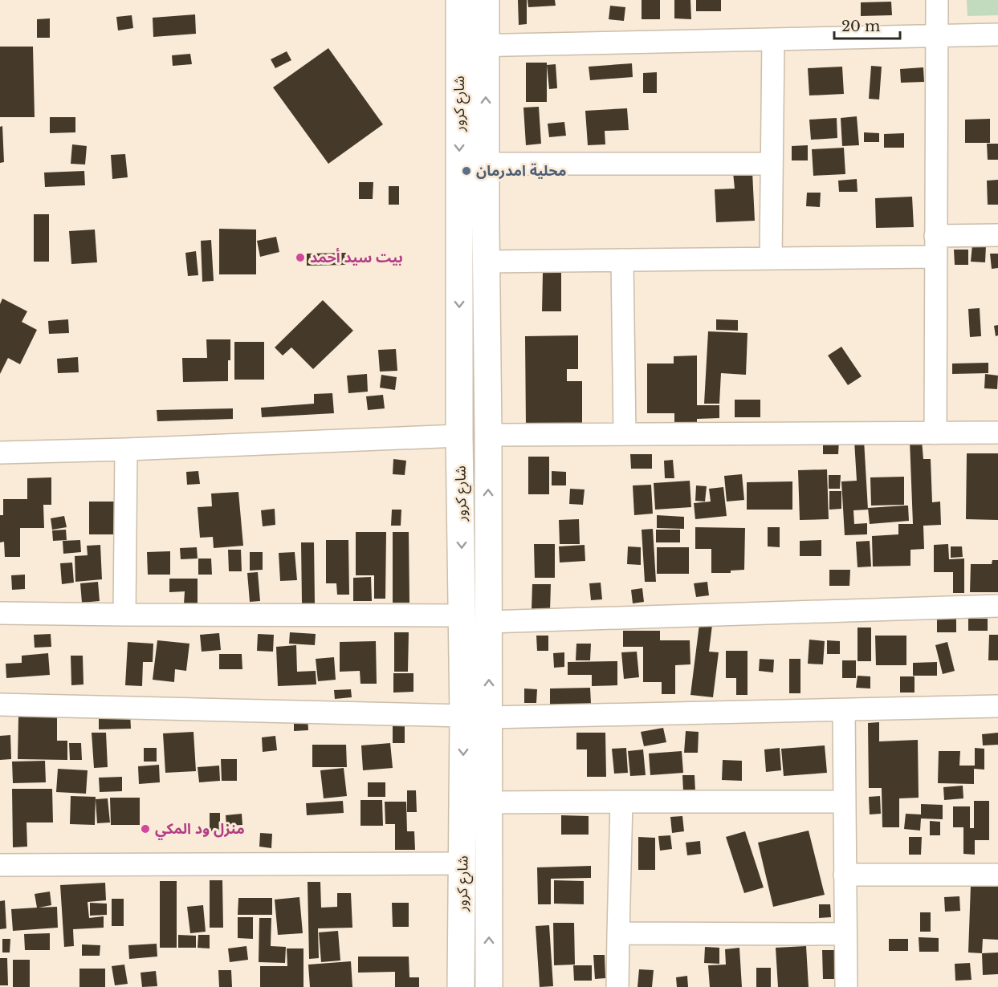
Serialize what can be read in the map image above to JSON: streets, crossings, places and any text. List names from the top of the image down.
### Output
{
  "streets": {
    "main road": ["شارع كرور"]
  },
  "places": ["محلية امدرمان", "بيت سيد أحمد", "منزل ود المكي"],
  "scale_bar": "20 m"
}
